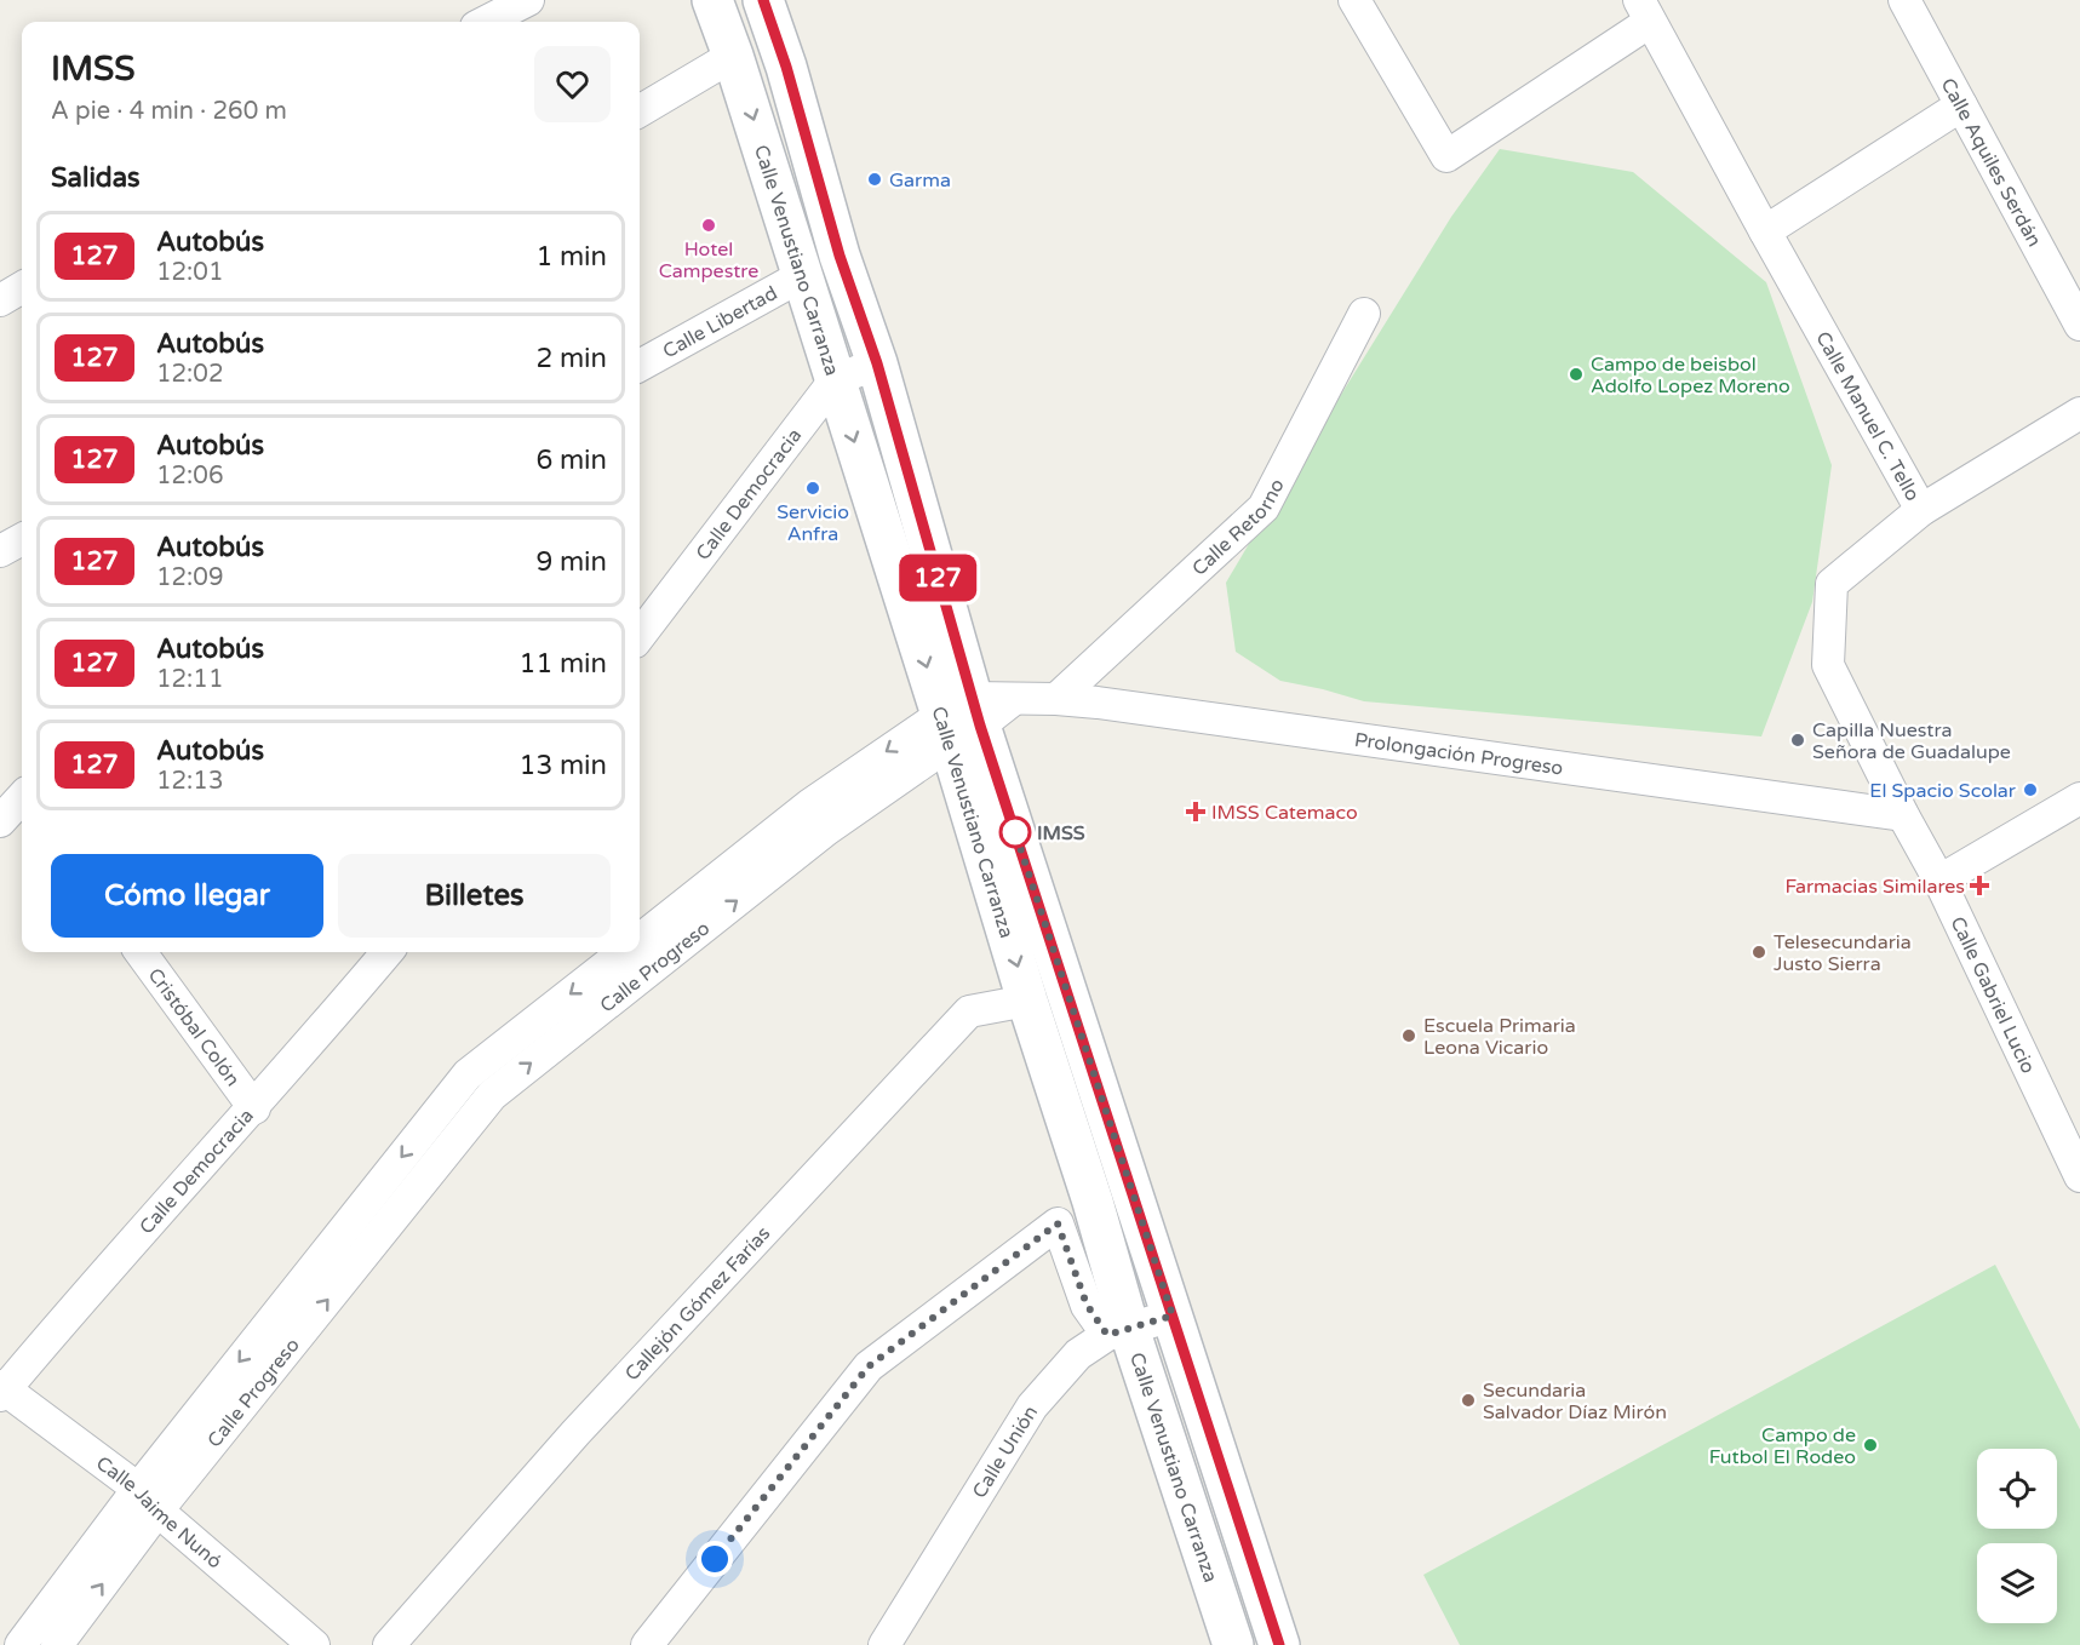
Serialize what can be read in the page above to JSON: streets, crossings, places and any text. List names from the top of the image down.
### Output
{
  "streets": {
    "main road": ["Calle Venustiano Carranza"],
    "street": [
      "Calle Aquiles Serdán",
      "Calle Libertad",
      "Calle Manuel C. Tello",
      "Calle Democracia",
      "Calle Retorno",
      "Prolongación Progreso",
      "Calle Progreso",
      "Calle Gabriel Lucio",
      "Cristóbal Colón",
      "Callejón Gómez Farías",
      "Calle Unión",
      "Calle Jaime Nunó"
    ]
  },
  "crossings": [
    ["Calle Venustiano Carranza", "Calle Libertad"],
    ["Calle Venustiano Carranza", "Calle Democracia"],
    ["Calle Venustiano Carranza", "Calle Progreso"],
    ["Calle Venustiano Carranza", "Callejón Gómez Farías"],
    ["Calle Venustiano Carranza", "Calle Unión"],
    ["Calle Manuel C. Tello", "Prolongación Progreso"],
    ["Calle Manuel C. Tello", "Calle Gabriel Lucio"],
    ["Calle Democracia", "Cristóbal Colón"],
    ["Calle Democracia", "Calle Jaime Nunó"],
    ["Calle Retorno", "Prolongación Progreso"],
    ["Prolongación Progreso", "Calle Progreso"],
    ["Prolongación Progreso", "Calle Gabriel Lucio"],
    ["Calle Progreso", "Calle Jaime Nunó"]
  ],
  "places": {
    "other": [
      "Garma",
      "Hotel Campestre",
      "Campo de beisbol Adolfo Lopez Moreno",
      "Servicio Anfra",
      "Capilla Nuestra Señora de Guadalupe",
      "El Spacio Scolar",
      "IMSS",
      "Telesecundaria Justo Sierra",
      "Escuela Primaria Leona Vicario",
      "Secundaria Salvador Díaz Mirón",
      "Campo de Futbol El Rodeo"
    ],
    "health": ["IMSS Catemaco", "Farmacias Similares"]
  },
  "lines": ["bus line 127"],
  "page": {
    "on_map": "127",
    "heading": [
      ["IMSS", "A pie · 4 min · 260 m"],
      "Salidas"
    ],
    "list": [
      {
        "mark": "127",
        "name": "Autobús",
        "note": "12:01",
        "value": "1 min"
      },
      {
        "mark": "127",
        "name": "Autobús",
        "note": "12:02",
        "value": "2 min"
      },
      {
        "mark": "127",
        "name": "Autobús",
        "note": "12:06",
        "value": "6 min"
      },
      {
        "mark": "127",
        "name": "Autobús",
        "note": "12:09",
        "value": "9 min"
      },
      {
        "mark": "127",
        "name": "Autobús",
        "note": "12:11",
        "value": "11 min"
      },
      {
        "mark": "127",
        "name": "Autobús",
        "note": "12:13",
        "value": "13 min"
      }
    ],
    "buttons": ["Cómo llegar", "Billetes"]
  }
}
